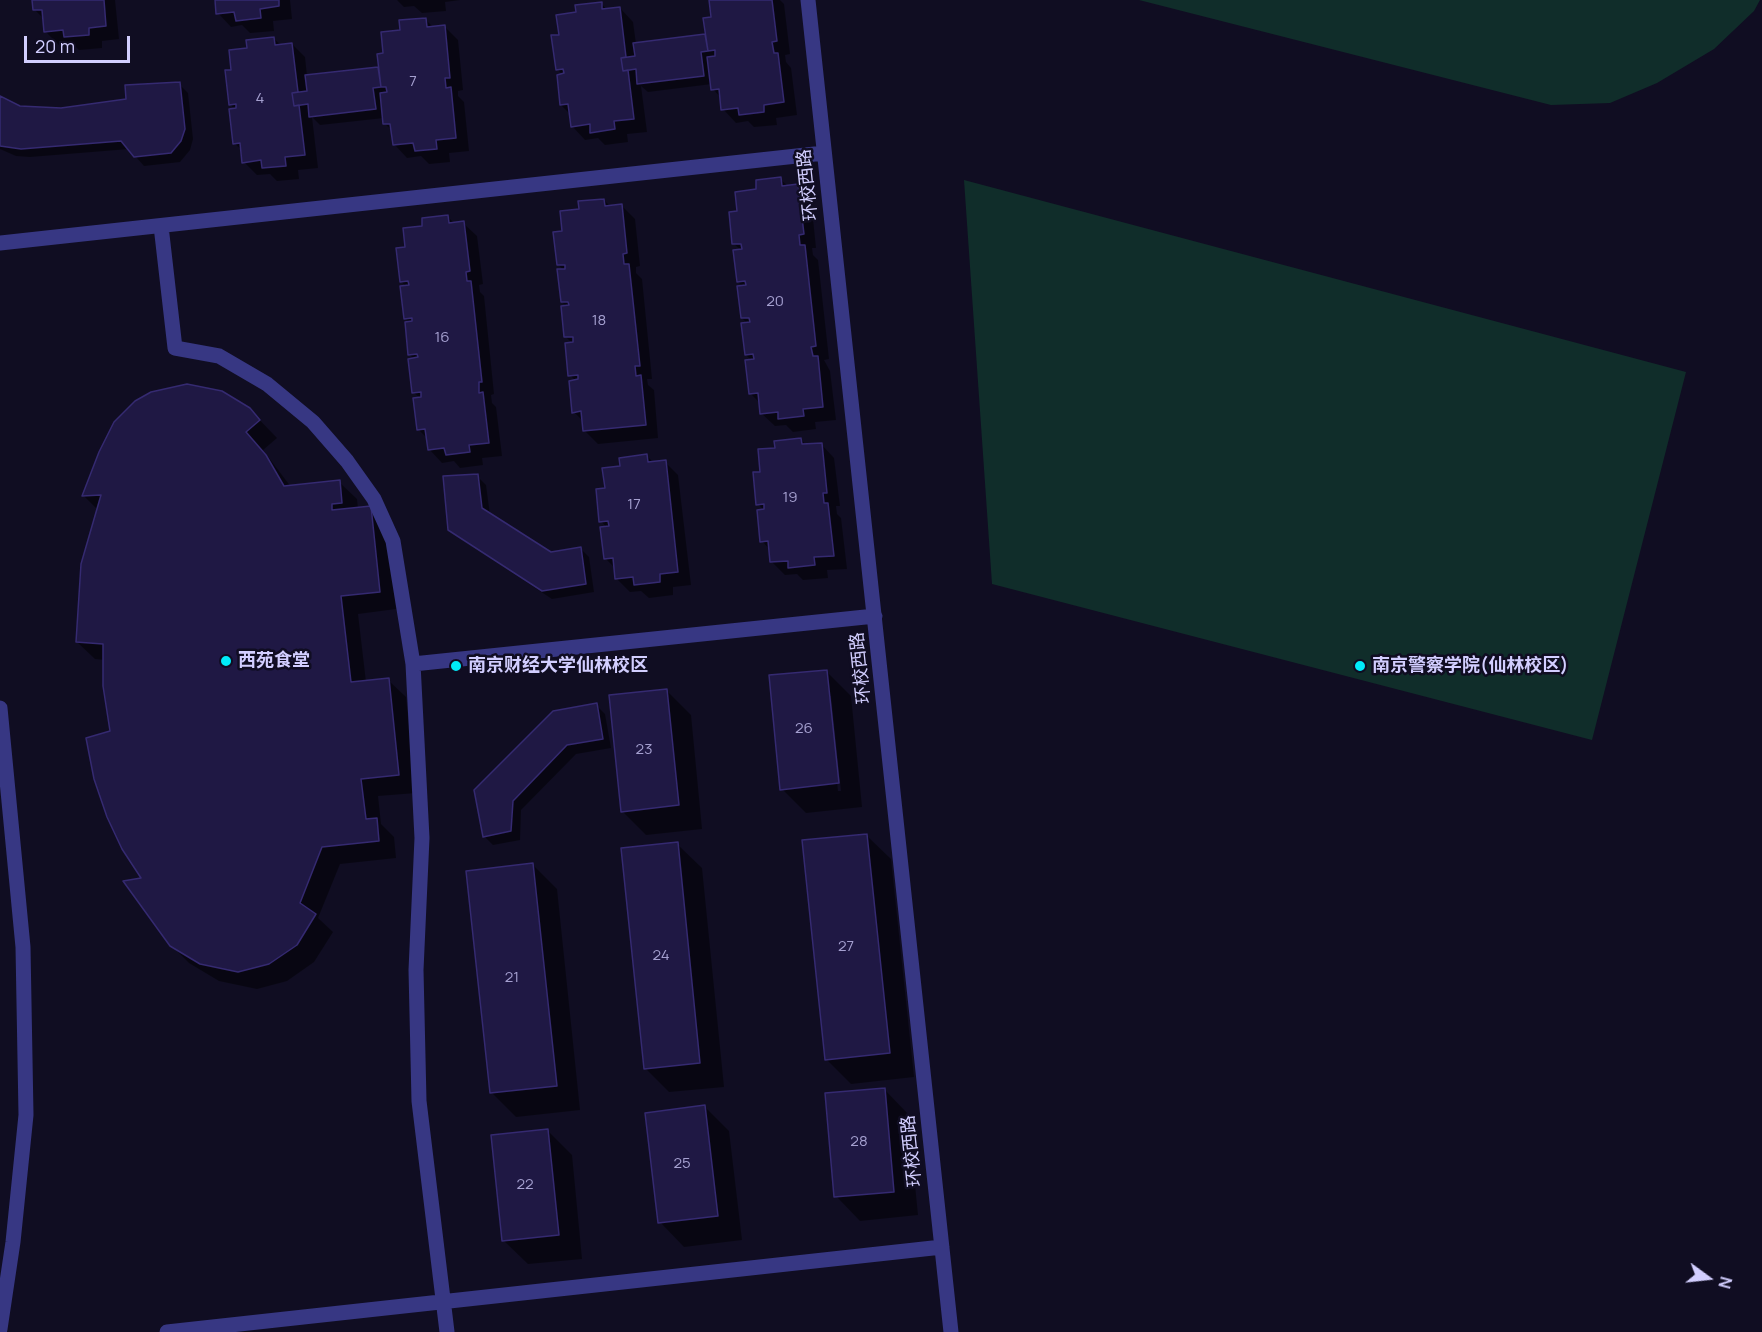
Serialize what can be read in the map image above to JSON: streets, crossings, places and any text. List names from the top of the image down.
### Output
{
  "streets": {
    "street": ["环校西路"]
  },
  "places": ["西苑食堂", "南京财经大学仙林校区", "南京警察学院(仙林校区)"],
  "house_numbers": [
    "7",
    "4",
    "20",
    "18",
    "16",
    "19",
    "17",
    "26",
    "23",
    "27",
    "24",
    "21",
    "28",
    "25",
    "22"
  ],
  "scale_bar": "20 m",
  "north": "right"
}
